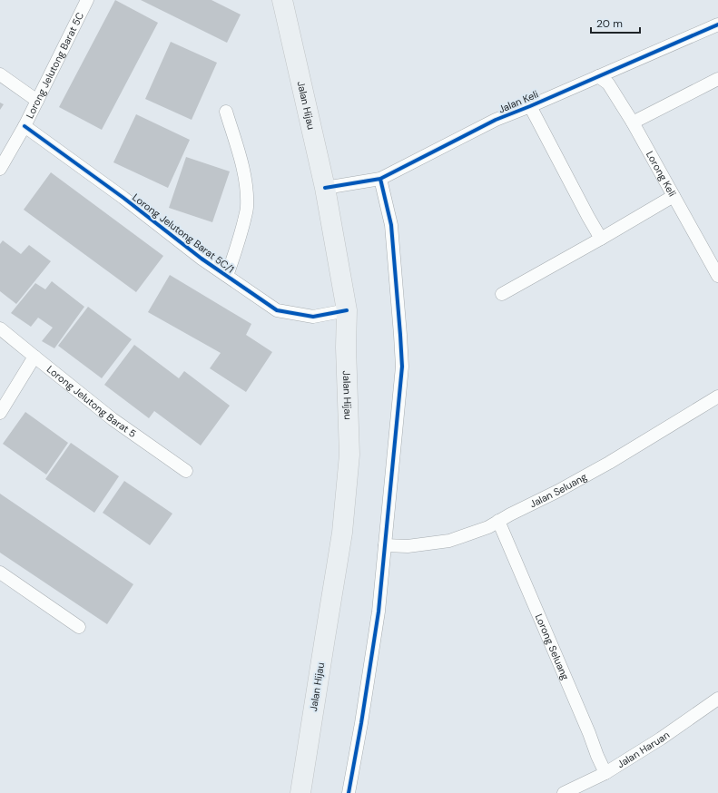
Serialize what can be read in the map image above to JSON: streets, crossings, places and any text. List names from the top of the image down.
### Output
{
  "streets": {
    "main road": ["Jalan Hijau"],
    "street": [
      "Lorong Jelutong Barat 5C",
      "Jalan Keli",
      "Lorong Keli",
      "Lorong Jelutong Barat 5C/1",
      "Lorong Jelutong Barat 5",
      "Jalan Seluang",
      "Lorong Seluang",
      "Jalan Haruan"
    ]
  },
  "crossings": [
    ["Lorong Jelutong Barat 5C", "Lorong Jelutong Barat 5C/1"],
    ["Jalan Keli", "Jalan Hijau"],
    ["Jalan Keli", "Lorong Keli"],
    ["Jalan Hijau", "Lorong Jelutong Barat 5C/1"],
    ["Jalan Seluang", "Lorong Seluang"],
    ["Lorong Seluang", "Jalan Haruan"]
  ],
  "scale_bar": "20 m"
}
